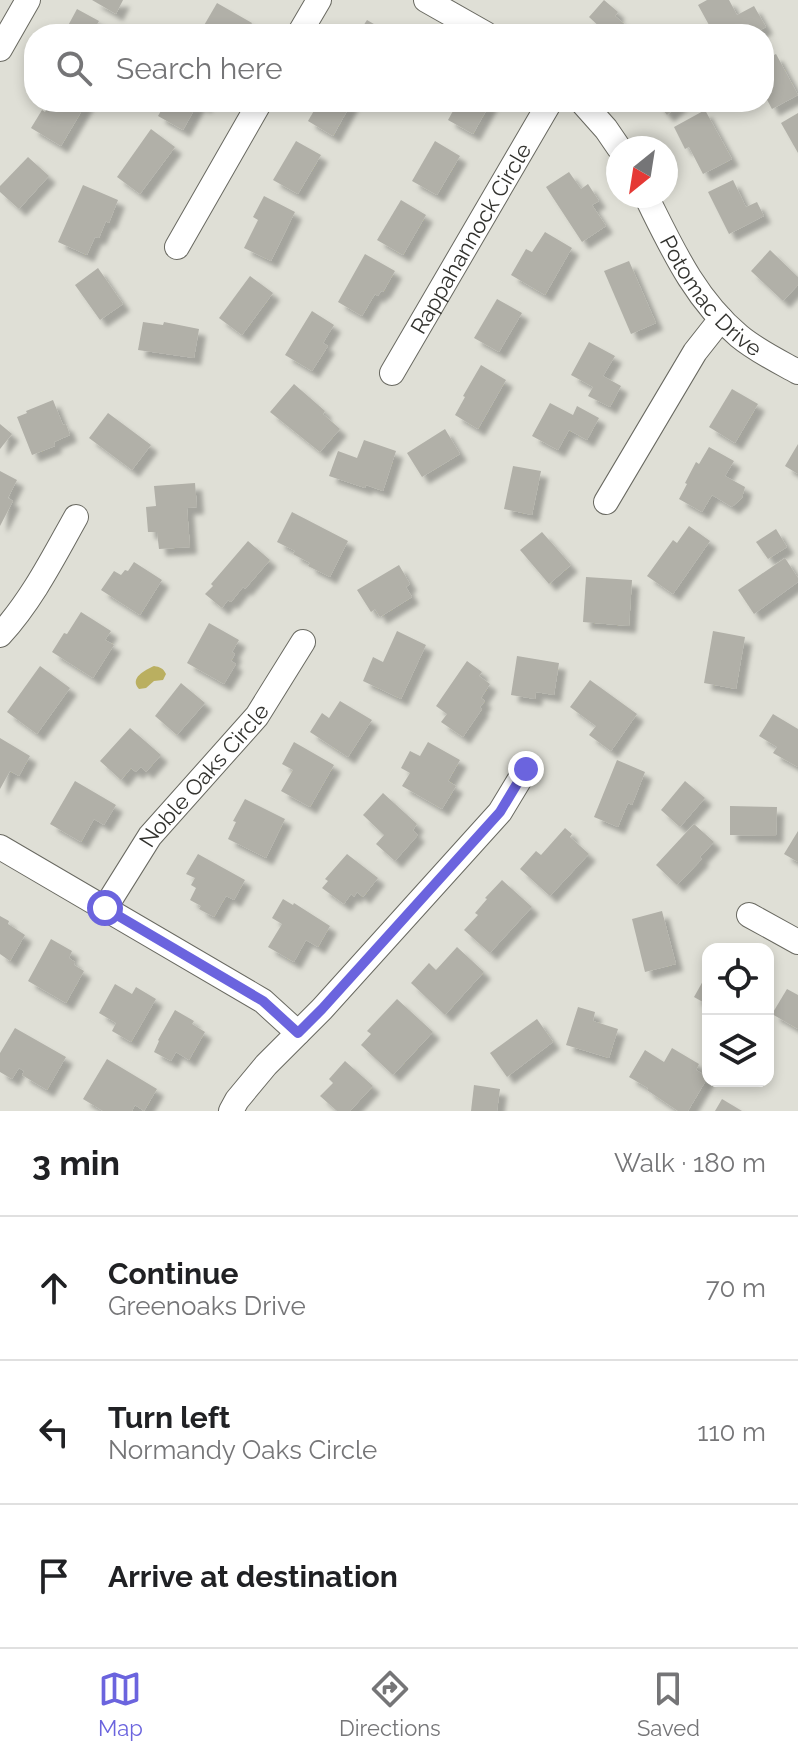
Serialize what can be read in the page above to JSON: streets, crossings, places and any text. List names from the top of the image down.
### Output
{
  "streets": {
    "street": ["Rappahannock Circle", "Potomac Drive", "Noble Oaks Circle"]
  },
  "north": "bottom left",
  "page": {
    "search": "Search here",
    "heading": ["3 min", "Walk · 180 m"],
    "list": [
      ["Continue", "Greenoaks Drive", "70 m"],
      ["Turn left", "Normandy Oaks Circle", "110 m"],
      "Arrive at destination"
    ],
    "nav": ["Map", "Directions", "Saved"]
  }
}
